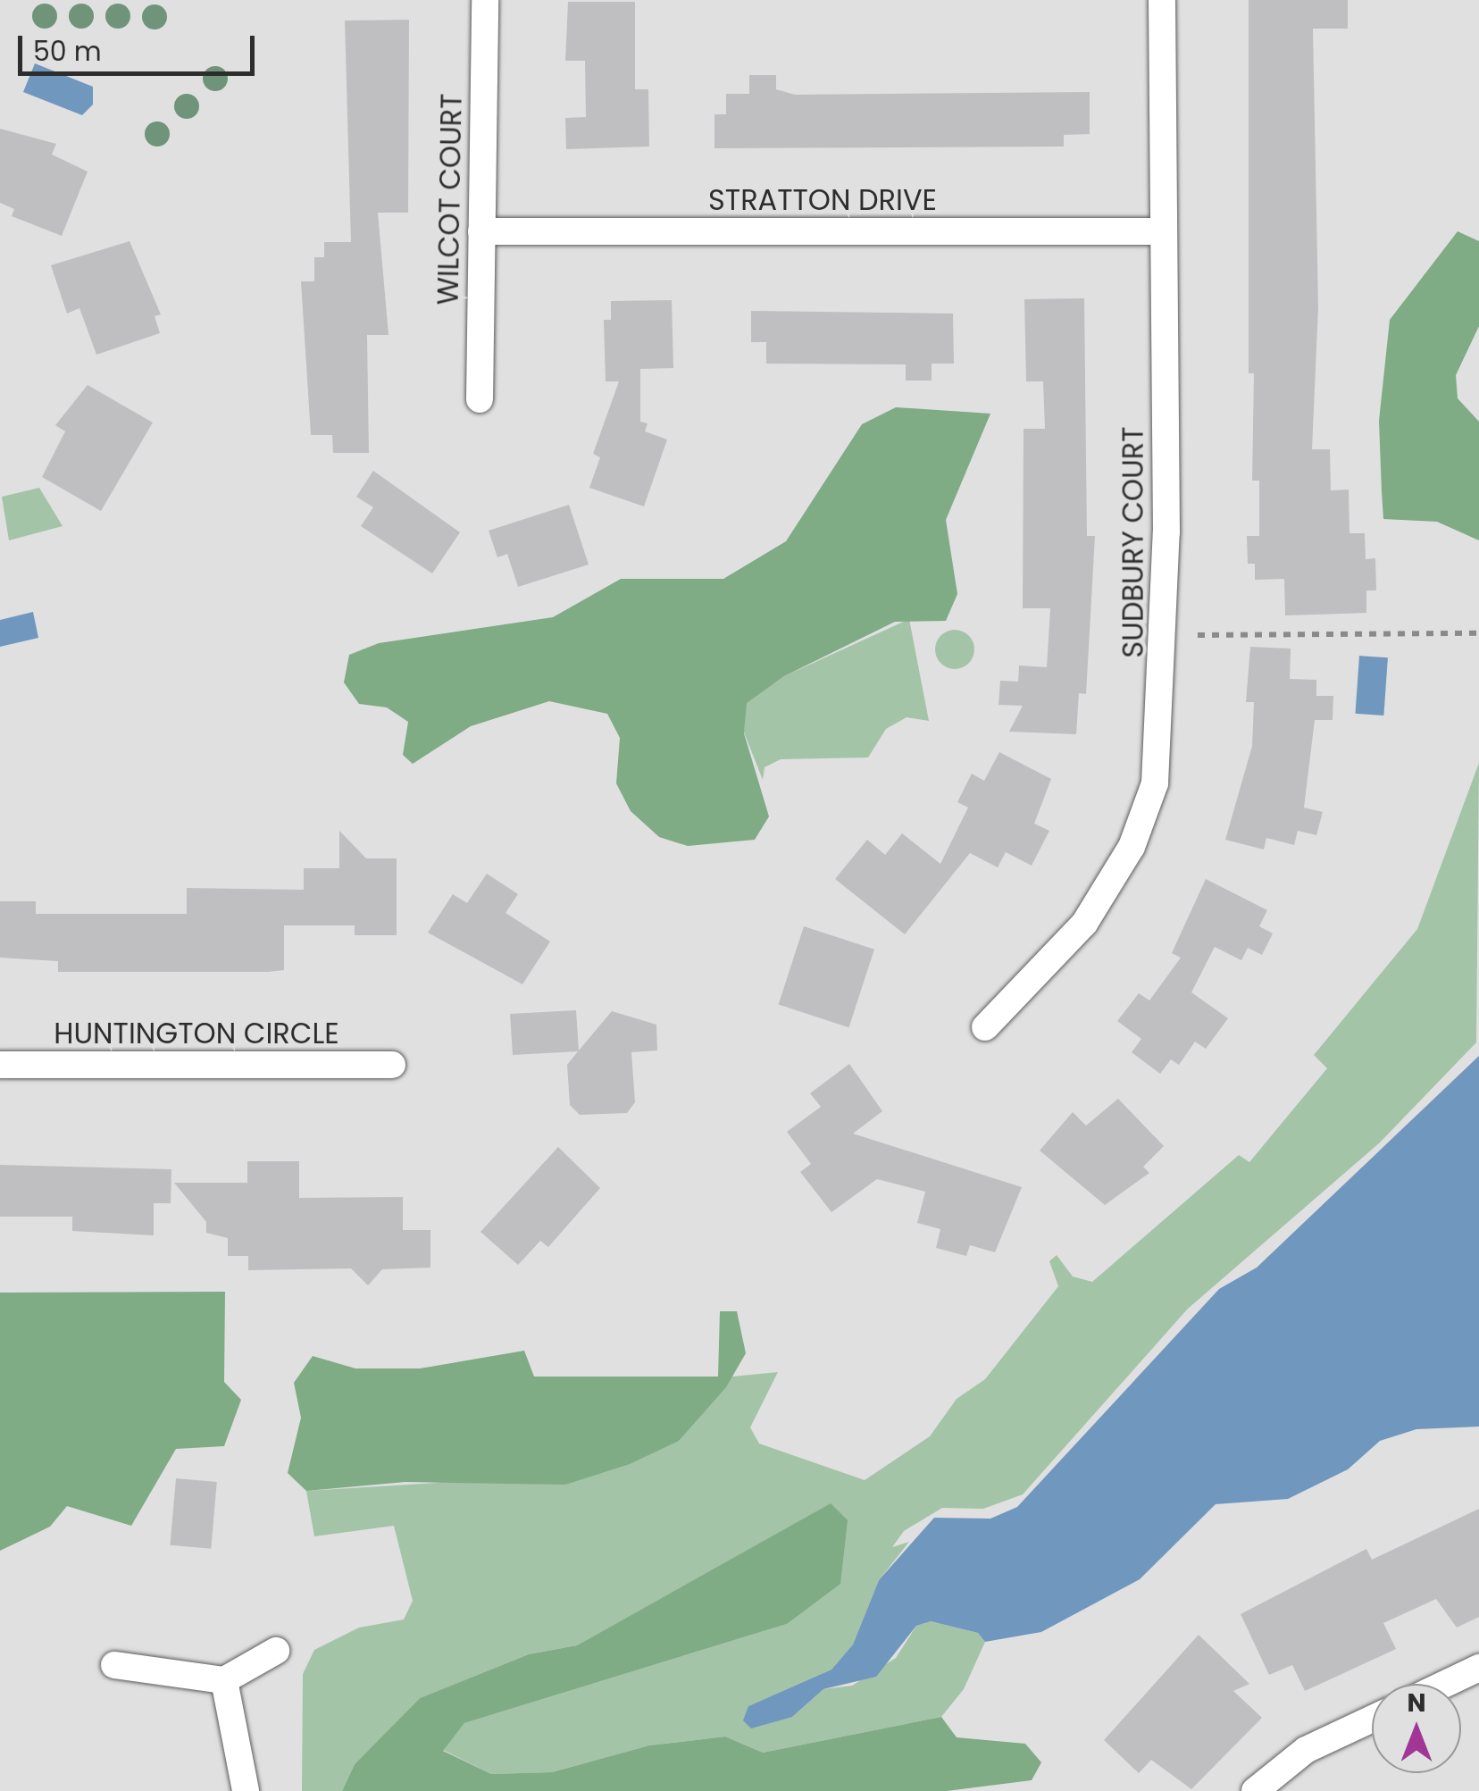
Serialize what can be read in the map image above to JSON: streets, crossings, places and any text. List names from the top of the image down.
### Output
{
  "streets": {
    "street": [
      "WILCOT COURT",
      "STRATTON DRIVE",
      "SUDBURY COURT",
      "HUNTINGTON CIRCLE"
    ]
  },
  "crossings": [
    ["WILCOT COURT", "STRATTON DRIVE"],
    ["STRATTON DRIVE", "SUDBURY COURT"]
  ],
  "scale_bar": "50 m",
  "north": "top"
}
